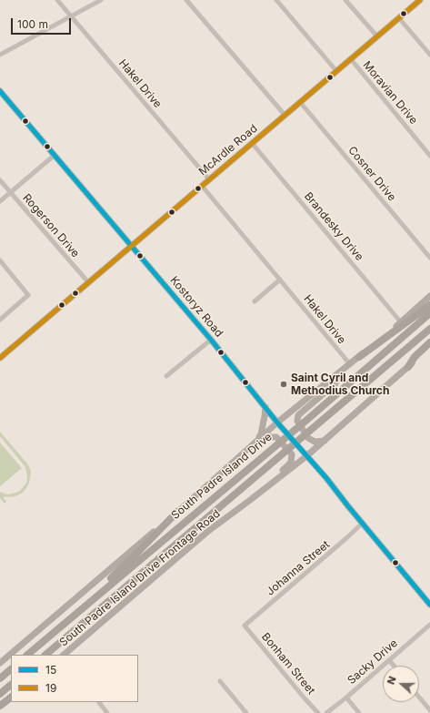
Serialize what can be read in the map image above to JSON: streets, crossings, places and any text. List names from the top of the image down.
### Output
{
  "streets": {
    "highway": ["South Padre Island Drive"],
    "main road": ["McArdle Road", "Kostoryz Road", "South Padre Island Drive Frontage Road"],
    "street": [
      "Hakel Drive",
      "Moravian Drive",
      "Cosner Drive",
      "Rogerson Drive",
      "Brandesky Drive",
      "Johanna Street",
      "Sacky Drive",
      "Bonham Street"
    ]
  },
  "crossings": [
    ["Hakel Drive", "McArdle Road"],
    ["Moravian Drive", "McArdle Road"],
    ["McArdle Road", "Cosner Drive"],
    ["McArdle Road", "Rogerson Drive"],
    ["McArdle Road", "Brandesky Drive"],
    ["McArdle Road", "Kostoryz Road"],
    ["Kostoryz Road", "Johanna Street"],
    ["Kostoryz Road", "South Padre Island Drive Frontage Road"],
    ["Johanna Street", "Bonham Street"]
  ],
  "places": ["Saint Cyril and Methodius Church"],
  "lines": ["transit line 19", "transit line 15"],
  "legend": ["15", "19"],
  "scale_bar": "100 m",
  "north": "left"
}
